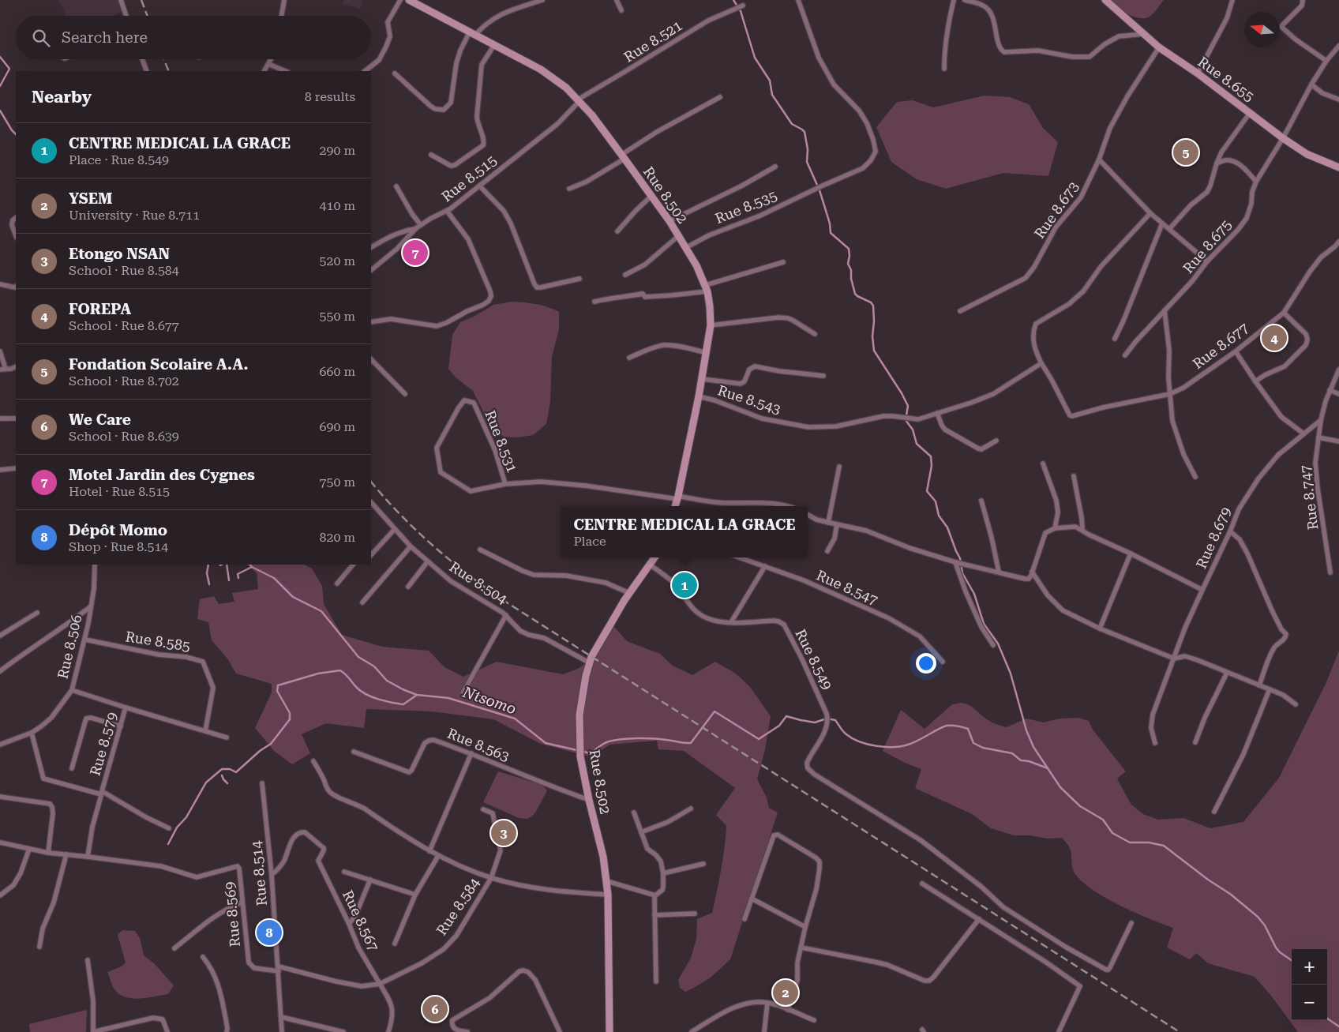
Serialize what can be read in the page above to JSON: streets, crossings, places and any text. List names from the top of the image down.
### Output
{
  "streets": {
    "main road": ["Rue 8.655", "Rue 8.502"],
    "street": [
      "Rue 8.521",
      "Rue 8.515",
      "Rue 8.535",
      "Rue 8.673",
      "Rue 8.675",
      "Rue 8.677",
      "Rue 8.543",
      "Rue 8.531",
      "Rue 8.747",
      "Rue 8.679",
      "Rue 8.504",
      "Rue 8.547",
      "Rue 8.585",
      "Rue 8.506",
      "Rue 8.549",
      "Rue 8.579",
      "Rue 8.563",
      "Rue 8.514",
      "Rue 8.584",
      "Rue 8.569",
      "Rue 8.567"
    ]
  },
  "crossings": [
    ["Rue 8.521", "Rue 8.515"],
    ["Rue 8.521", "Rue 8.502"],
    ["Rue 8.655", "Rue 8.673"],
    ["Rue 8.655", "Rue 8.675"],
    ["Rue 8.515", "Rue 8.502"],
    ["Rue 8.502", "Rue 8.535"],
    ["Rue 8.502", "Rue 8.543"],
    ["Rue 8.502", "Rue 8.531"],
    ["Rue 8.502", "Rue 8.504"],
    ["Rue 8.502", "Rue 8.549"],
    ["Rue 8.502", "Rue 8.563"],
    ["Rue 8.677", "Rue 8.543"],
    ["Rue 8.747", "Rue 8.679"],
    ["Rue 8.585", "Rue 8.506"],
    ["Rue 8.506", "Rue 8.579"],
    ["Rue 8.514", "Rue 8.569"],
    ["Rue 8.514", "Rue 8.567"],
    ["Rue 8.584", "Rue 8.567"]
  ],
  "water": ["Ntsomo"],
  "north": "left",
  "page": {
    "search": "Search here",
    "heading": ["Nearby", "8 results"],
    "list": [
      {
        "mark": "1",
        "name": "CENTRE MEDICAL LA GRACE",
        "note": "Place · Rue 8.549",
        "value": "290 m"
      },
      {
        "mark": "2",
        "name": "YSEM",
        "note": "University · Rue 8.711",
        "value": "410 m"
      },
      {
        "mark": "3",
        "name": "Etongo NSAN",
        "note": "School · Rue 8.584",
        "value": "520 m"
      },
      {
        "mark": "4",
        "name": "FOREPA",
        "note": "School · Rue 8.677",
        "value": "550 m"
      },
      {
        "mark": "5",
        "name": "Fondation Scolaire A.A.",
        "note": "School · Rue 8.702",
        "value": "660 m"
      },
      {
        "mark": "6",
        "name": "We Care",
        "note": "School · Rue 8.639",
        "value": "690 m"
      },
      {
        "mark": "7",
        "name": "Motel Jardin des Cygnes",
        "note": "Hotel · Rue 8.515",
        "value": "750 m"
      },
      {
        "mark": "8",
        "name": "Dépôt Momo",
        "note": "Shop · Rue 8.514",
        "value": "820 m"
      }
    ],
    "pins": [
      "5",
      "7",
      "4",
      "1",
      "3",
      "8",
      "2",
      "6"
    ],
    "popup": ["CENTRE MEDICAL LA GRACE", "Place"],
    "map_buttons": ["+", "−"]
  }
}
